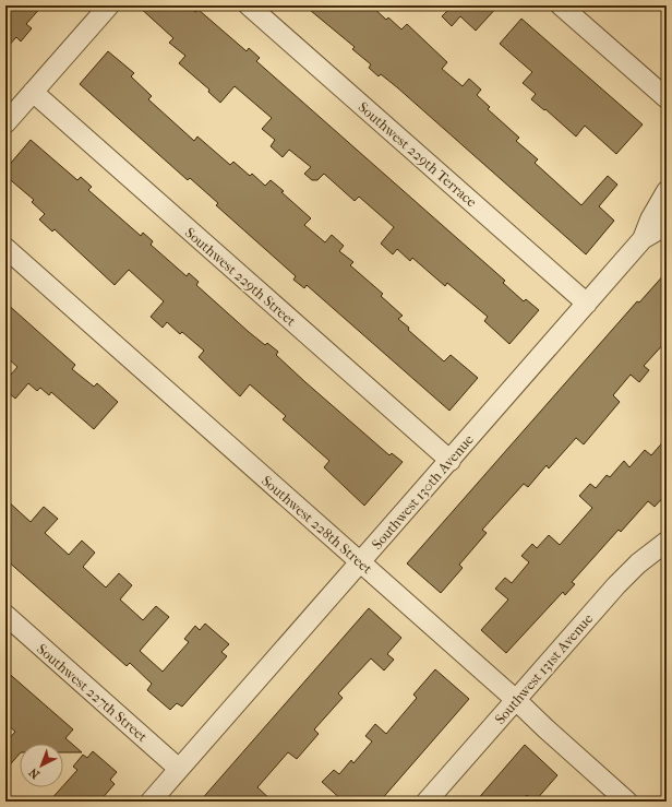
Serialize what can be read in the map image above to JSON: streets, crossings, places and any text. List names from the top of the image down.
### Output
{
  "streets": {
    "street": [
      "Southwest 229th Terrace",
      "Southwest 229th Street",
      "Southwest 130th Avenue",
      "Southwest 228th Street",
      "Southwest 131st Avenue",
      "Southwest 227th Street"
    ]
  },
  "crossings": [
    ["Southwest 229th Terrace", "Southwest 130th Avenue"],
    ["Southwest 229th Street", "Southwest 130th Avenue"],
    ["Southwest 130th Avenue", "Southwest 228th Street"],
    ["Southwest 130th Avenue", "Southwest 227th Street"],
    ["Southwest 228th Street", "Southwest 131st Avenue"]
  ],
  "north": "bottom left"
}
